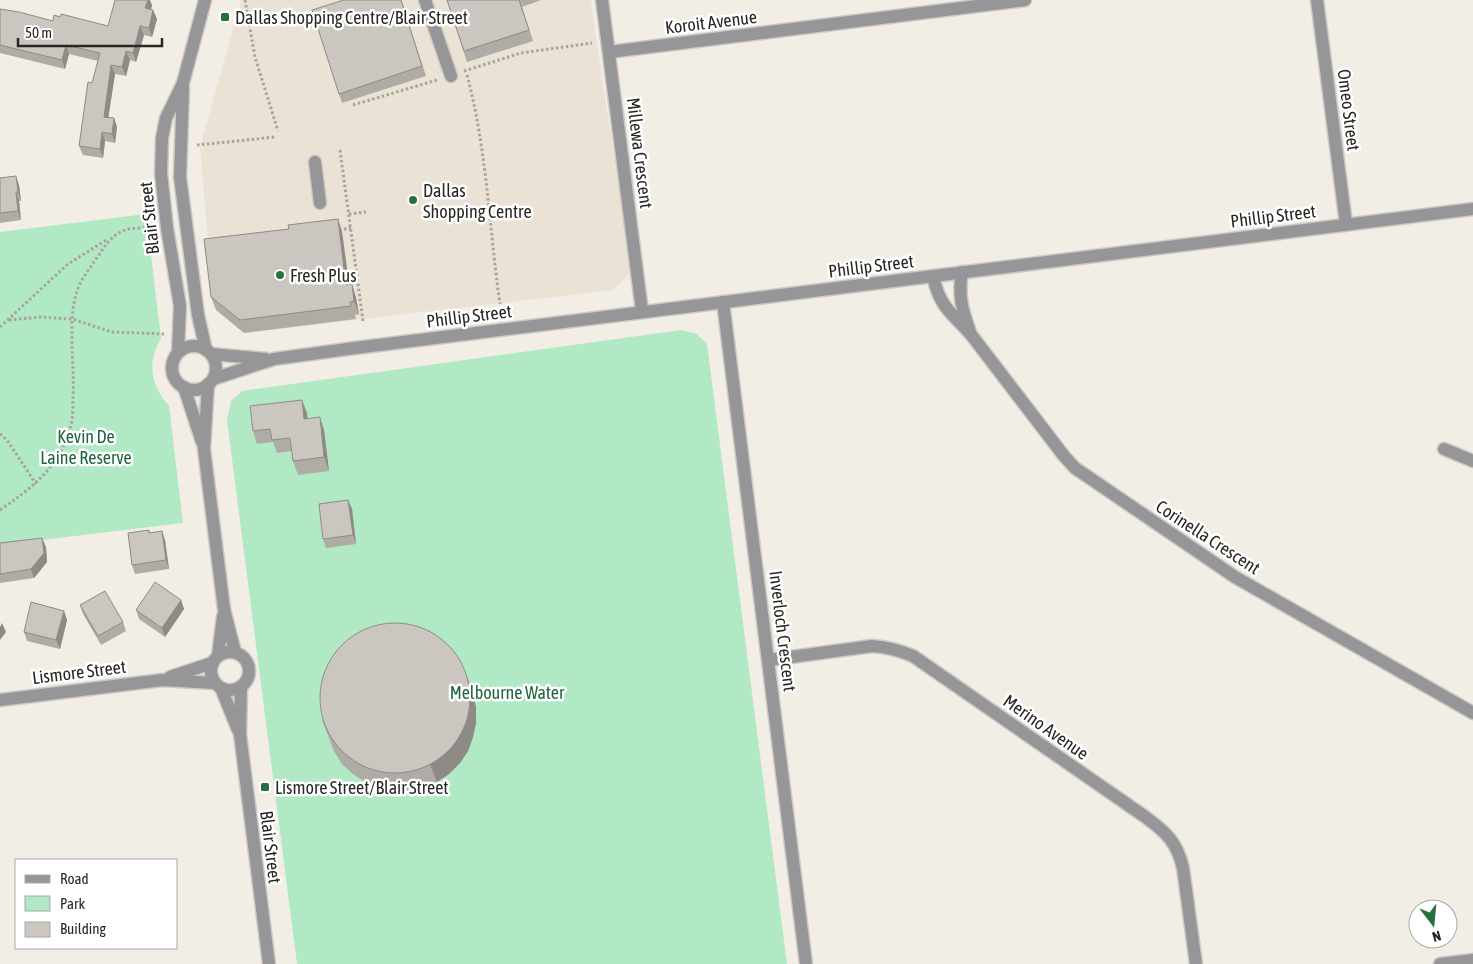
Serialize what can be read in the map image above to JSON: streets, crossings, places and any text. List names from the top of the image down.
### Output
{
  "streets": {
    "street": [
      "Koroit Avenue",
      "Omeo Street",
      "Millewa Crescent",
      "Phillip Street",
      "Blair Street",
      "Corinella Crescent",
      "Inverloch Crescent",
      "Lismore Street",
      "Merino Avenue"
    ]
  },
  "crossings": [
    ["Koroit Avenue", "Millewa Crescent"],
    ["Omeo Street", "Phillip Street"],
    ["Millewa Crescent", "Phillip Street"],
    ["Phillip Street", "Blair Street"],
    ["Phillip Street", "Corinella Crescent"],
    ["Phillip Street", "Inverloch Crescent"],
    ["Blair Street", "Lismore Street"],
    ["Inverloch Crescent", "Merino Avenue"]
  ],
  "parks": ["Kevin De Laine Reserve", "Melbourne Water"],
  "places": {
    "transit": ["Dallas Shopping Centre/Blair Street", "Lismore Street/Blair Street"],
    "other": ["Dallas Shopping Centre", "Fresh Plus"]
  },
  "legend": ["Road", "Park", "Building"],
  "scale_bar": "50 m",
  "north": "bottom"
}
